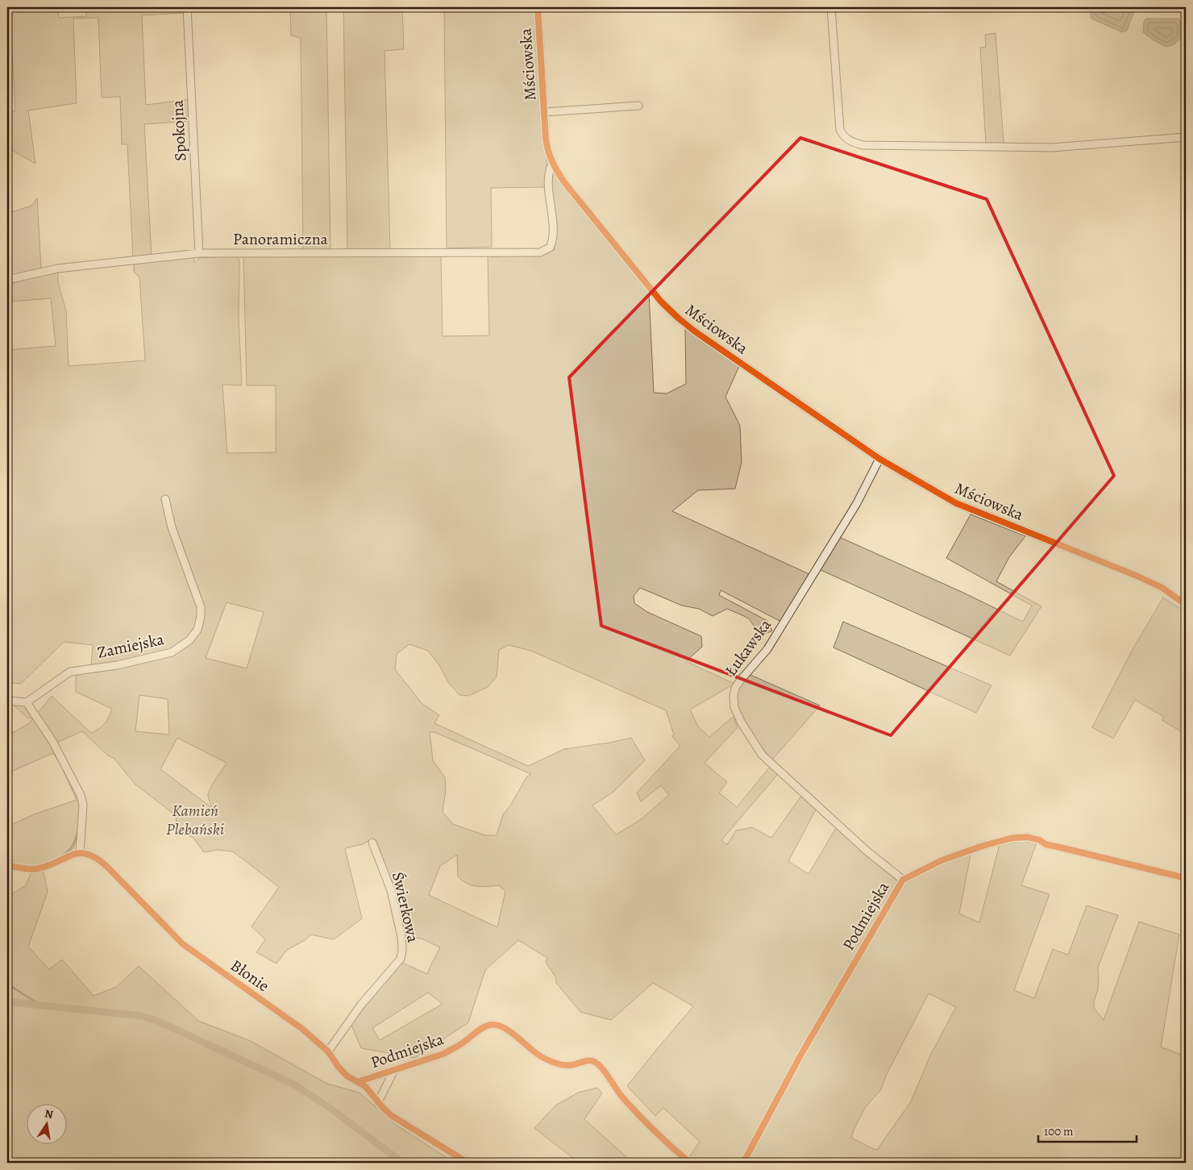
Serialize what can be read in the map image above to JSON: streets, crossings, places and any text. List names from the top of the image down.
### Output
{
  "streets": {
    "street": [
      "Mściowska",
      "Spokojna",
      "Panoramiczna",
      "Zamiejska",
      "Łukawska",
      "Świerkowa",
      "Podmiejska",
      "Błonie"
    ]
  },
  "crossings": [
    ["Mściowska", "Panoramiczna"],
    ["Mściowska", "Łukawska"],
    ["Spokojna", "Panoramiczna"],
    ["Łukawska", "Podmiejska"],
    ["Świerkowa", "Błonie"],
    ["Podmiejska", "Błonie"]
  ],
  "parks": ["Kamień Plebański"],
  "scale_bar": "100 m",
  "north": "top"
}
